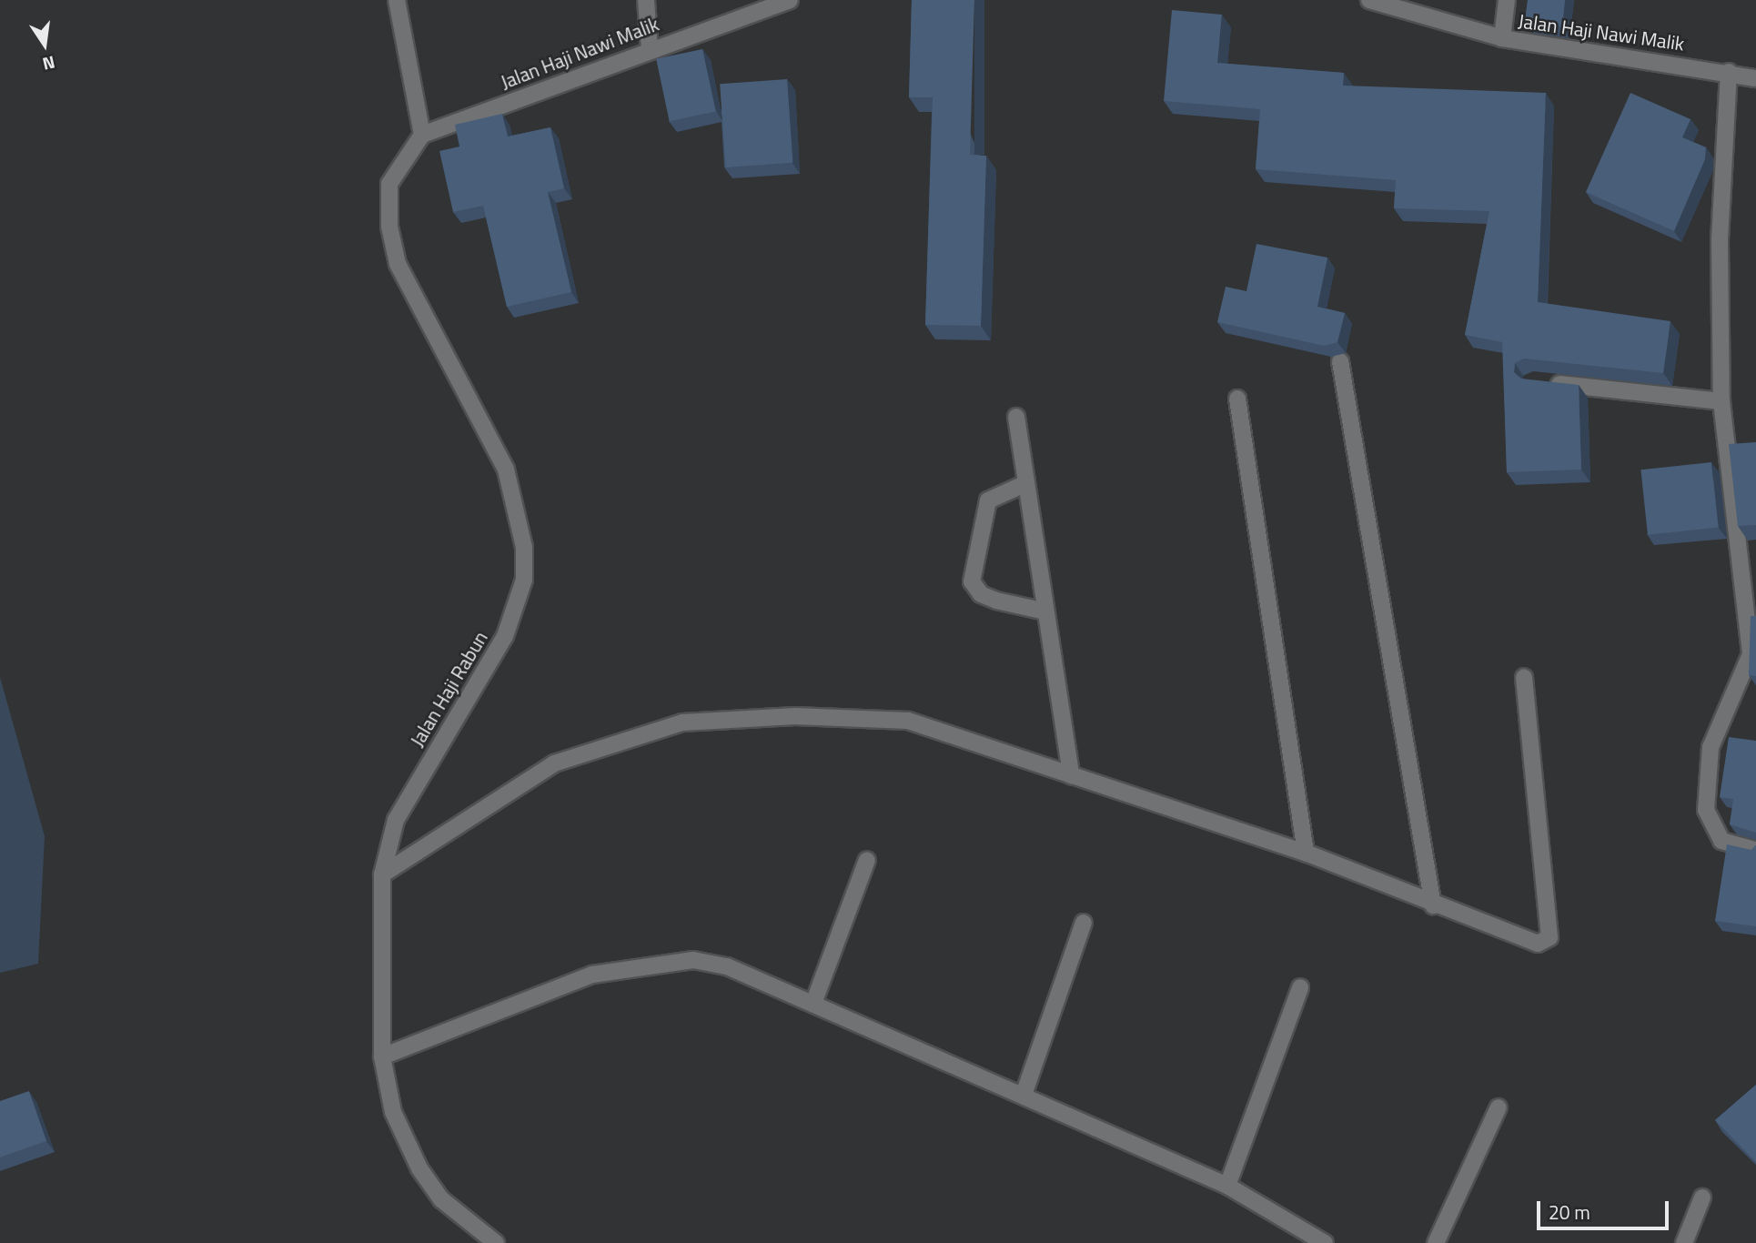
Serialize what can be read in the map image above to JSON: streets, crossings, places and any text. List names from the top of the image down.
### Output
{
  "streets": {
    "street": ["Jalan Haji Nawi Malik", "Jalan Haji Rabun"]
  },
  "crossings": [
    ["Jalan Haji Nawi Malik", "Jalan Haji Rabun"]
  ],
  "scale_bar": "20 m",
  "north": "bottom"
}
